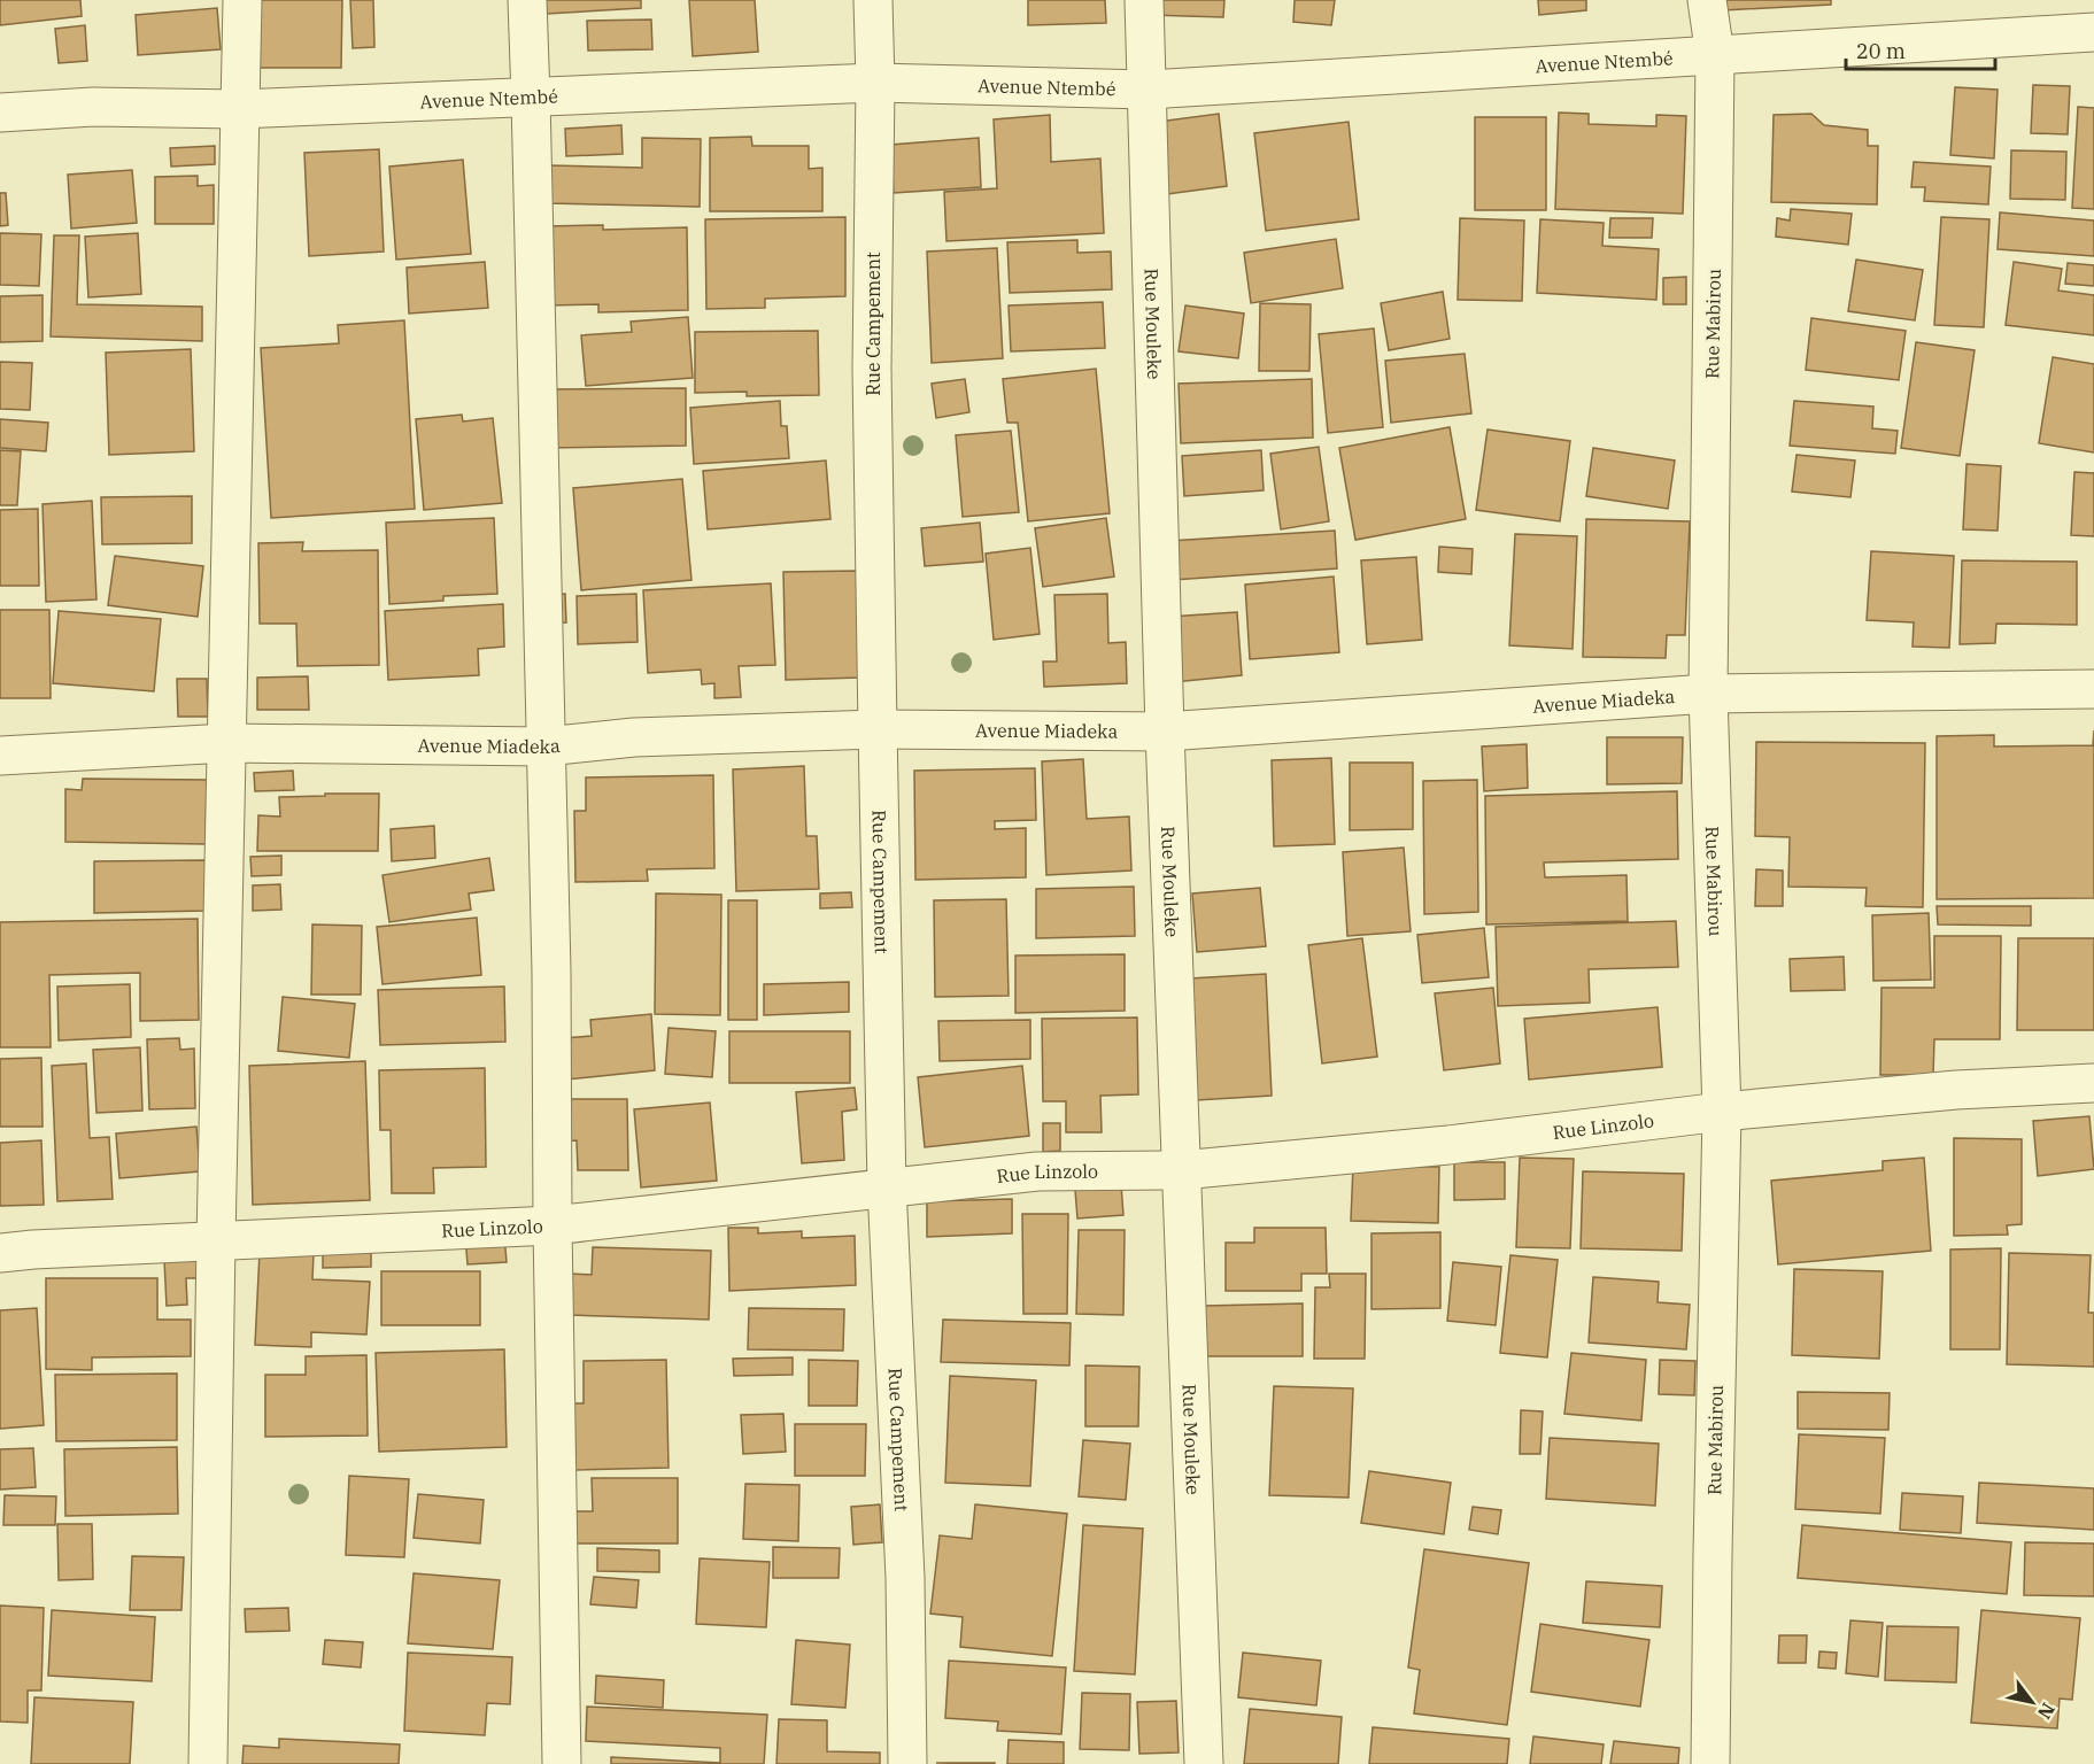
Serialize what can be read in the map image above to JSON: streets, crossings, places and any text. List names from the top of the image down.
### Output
{
  "streets": {
    "street": [
      "Avenue Ntembé",
      "Rue Campement",
      "Rue Mouleke",
      "Rue Mabirou",
      "Avenue Miadeka",
      "Rue Linzolo"
    ]
  },
  "crossings": [
    ["Avenue Ntembé", "Rue Campement"],
    ["Avenue Ntembé", "Rue Mouleke"],
    ["Avenue Ntembé", "Rue Mabirou"],
    ["Rue Campement", "Avenue Miadeka"],
    ["Rue Campement", "Rue Linzolo"],
    ["Rue Mouleke", "Avenue Miadeka"],
    ["Rue Mouleke", "Rue Linzolo"],
    ["Rue Mabirou", "Avenue Miadeka"],
    ["Rue Mabirou", "Rue Linzolo"]
  ],
  "scale_bar": "20 m",
  "north": "bottom right"
}
